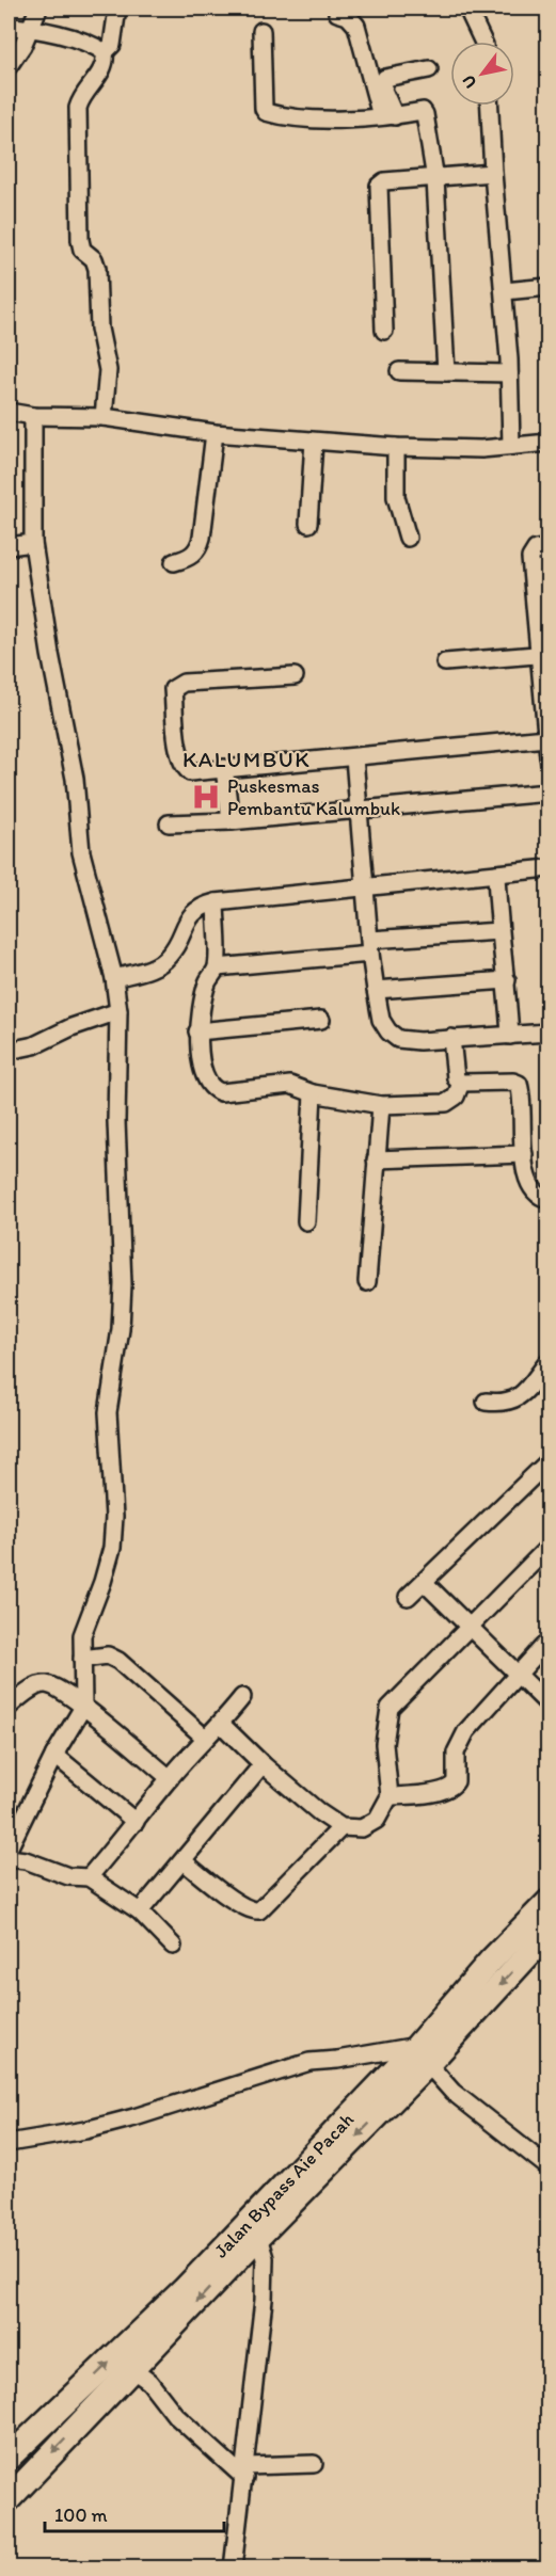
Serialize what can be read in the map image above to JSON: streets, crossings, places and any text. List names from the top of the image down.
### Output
{
  "streets": {
    "highway": ["Jalan Bypass Aie Pacah"]
  },
  "districts": ["KALUMBUK"],
  "places": {
    "hospital": ["Puskesmas Pembantu Kalumbuk"]
  },
  "scale_bar": "100 m",
  "north": "bottom left"
}
